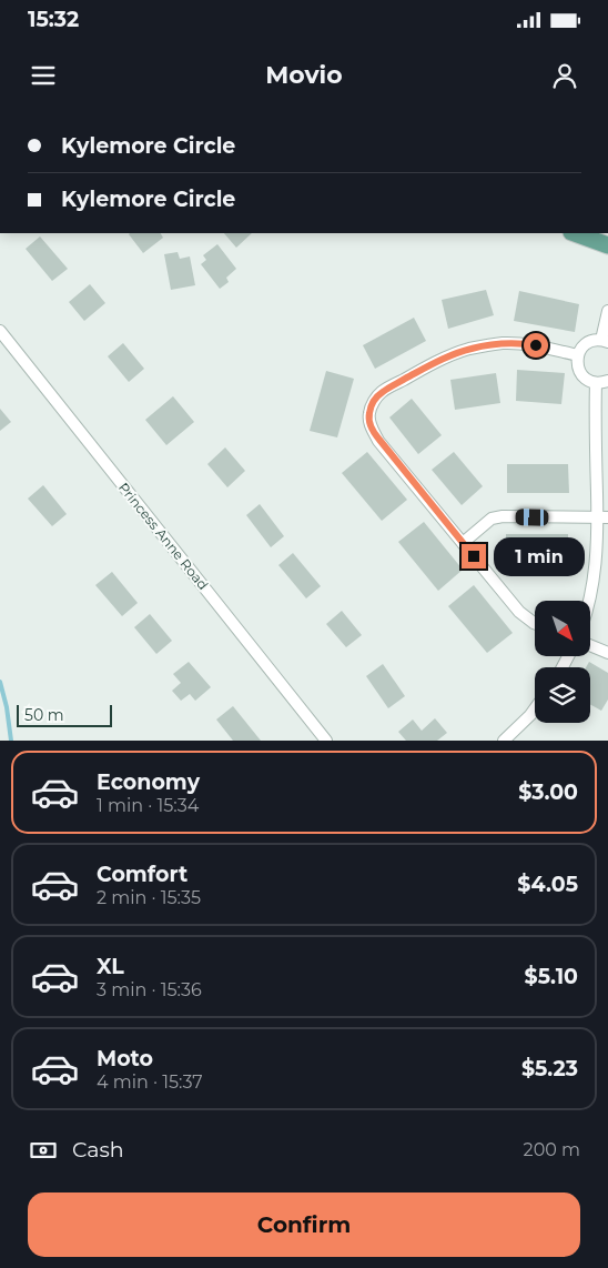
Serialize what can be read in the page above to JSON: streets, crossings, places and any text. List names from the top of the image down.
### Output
{
  "streets": {
    "street": ["Princess Anne Road"]
  },
  "scale_bar": "50 m",
  "north": "bottom right",
  "page": {
    "status": "15:32",
    "header": "Movio",
    "banner": ["Kylemore Circle", "Kylemore Circle"],
    "bubble": "1 min",
    "scale": "50 m",
    "list": [
      {
        "name": "Economy",
        "note": "1 min · 15:34",
        "value": "$3.00"
      },
      {
        "name": "Comfort",
        "note": "2 min · 15:35",
        "value": "$4.05"
      },
      {
        "name": "XL",
        "note": "3 min · 15:36",
        "value": "$5.10"
      },
      {
        "name": "Moto",
        "note": "4 min · 15:37",
        "value": "$5.23"
      }
    ],
    "pay": ["Cash", "200 m"],
    "buttons": "Confirm"
  }
}
